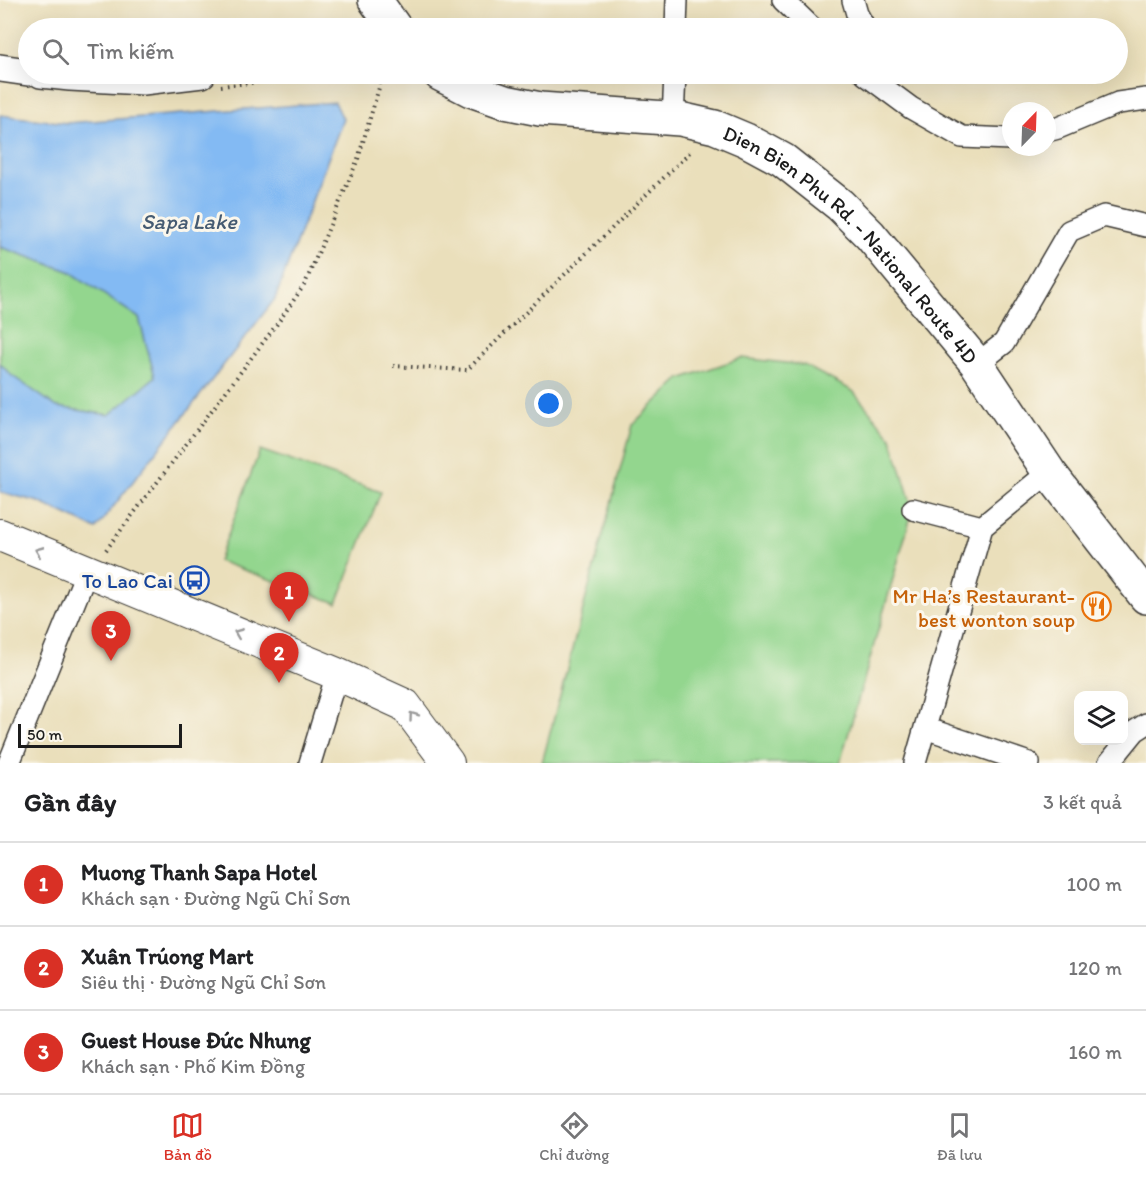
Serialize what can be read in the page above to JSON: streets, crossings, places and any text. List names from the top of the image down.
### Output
{
  "streets": {
    "main road": ["Dien Bien Phu Rd. - National Route 4D"]
  },
  "water": ["Sapa Lake"],
  "places": {
    "bus stop": ["To Lao Cai"],
    "restaurant": ["Mr Ha’s Restaurant- best wonton soup"]
  },
  "scale_bar": "50 m",
  "north": "top right",
  "page": {
    "search": "Tìm kiếm",
    "pins": ["1", "3", "2"],
    "scale": "50 m",
    "heading": ["Gần đây", "3 kết quả"],
    "list": [
      {
        "mark": "1",
        "name": "Muong Thanh Sapa Hotel",
        "note": "Khách sạn · Đường Ngũ Chỉ Sơn",
        "value": "100 m"
      },
      {
        "mark": "2",
        "name": "Xuân Trúong Mart",
        "note": "Siêu thị · Đường Ngũ Chỉ Sơn",
        "value": "120 m"
      },
      {
        "mark": "3",
        "name": "Guest House Đức Nhung",
        "note": "Khách sạn · Phố Kim Đồng",
        "value": "160 m"
      }
    ],
    "nav": ["Bản đồ", "Chỉ đường", "Đã lưu"]
  }
}
